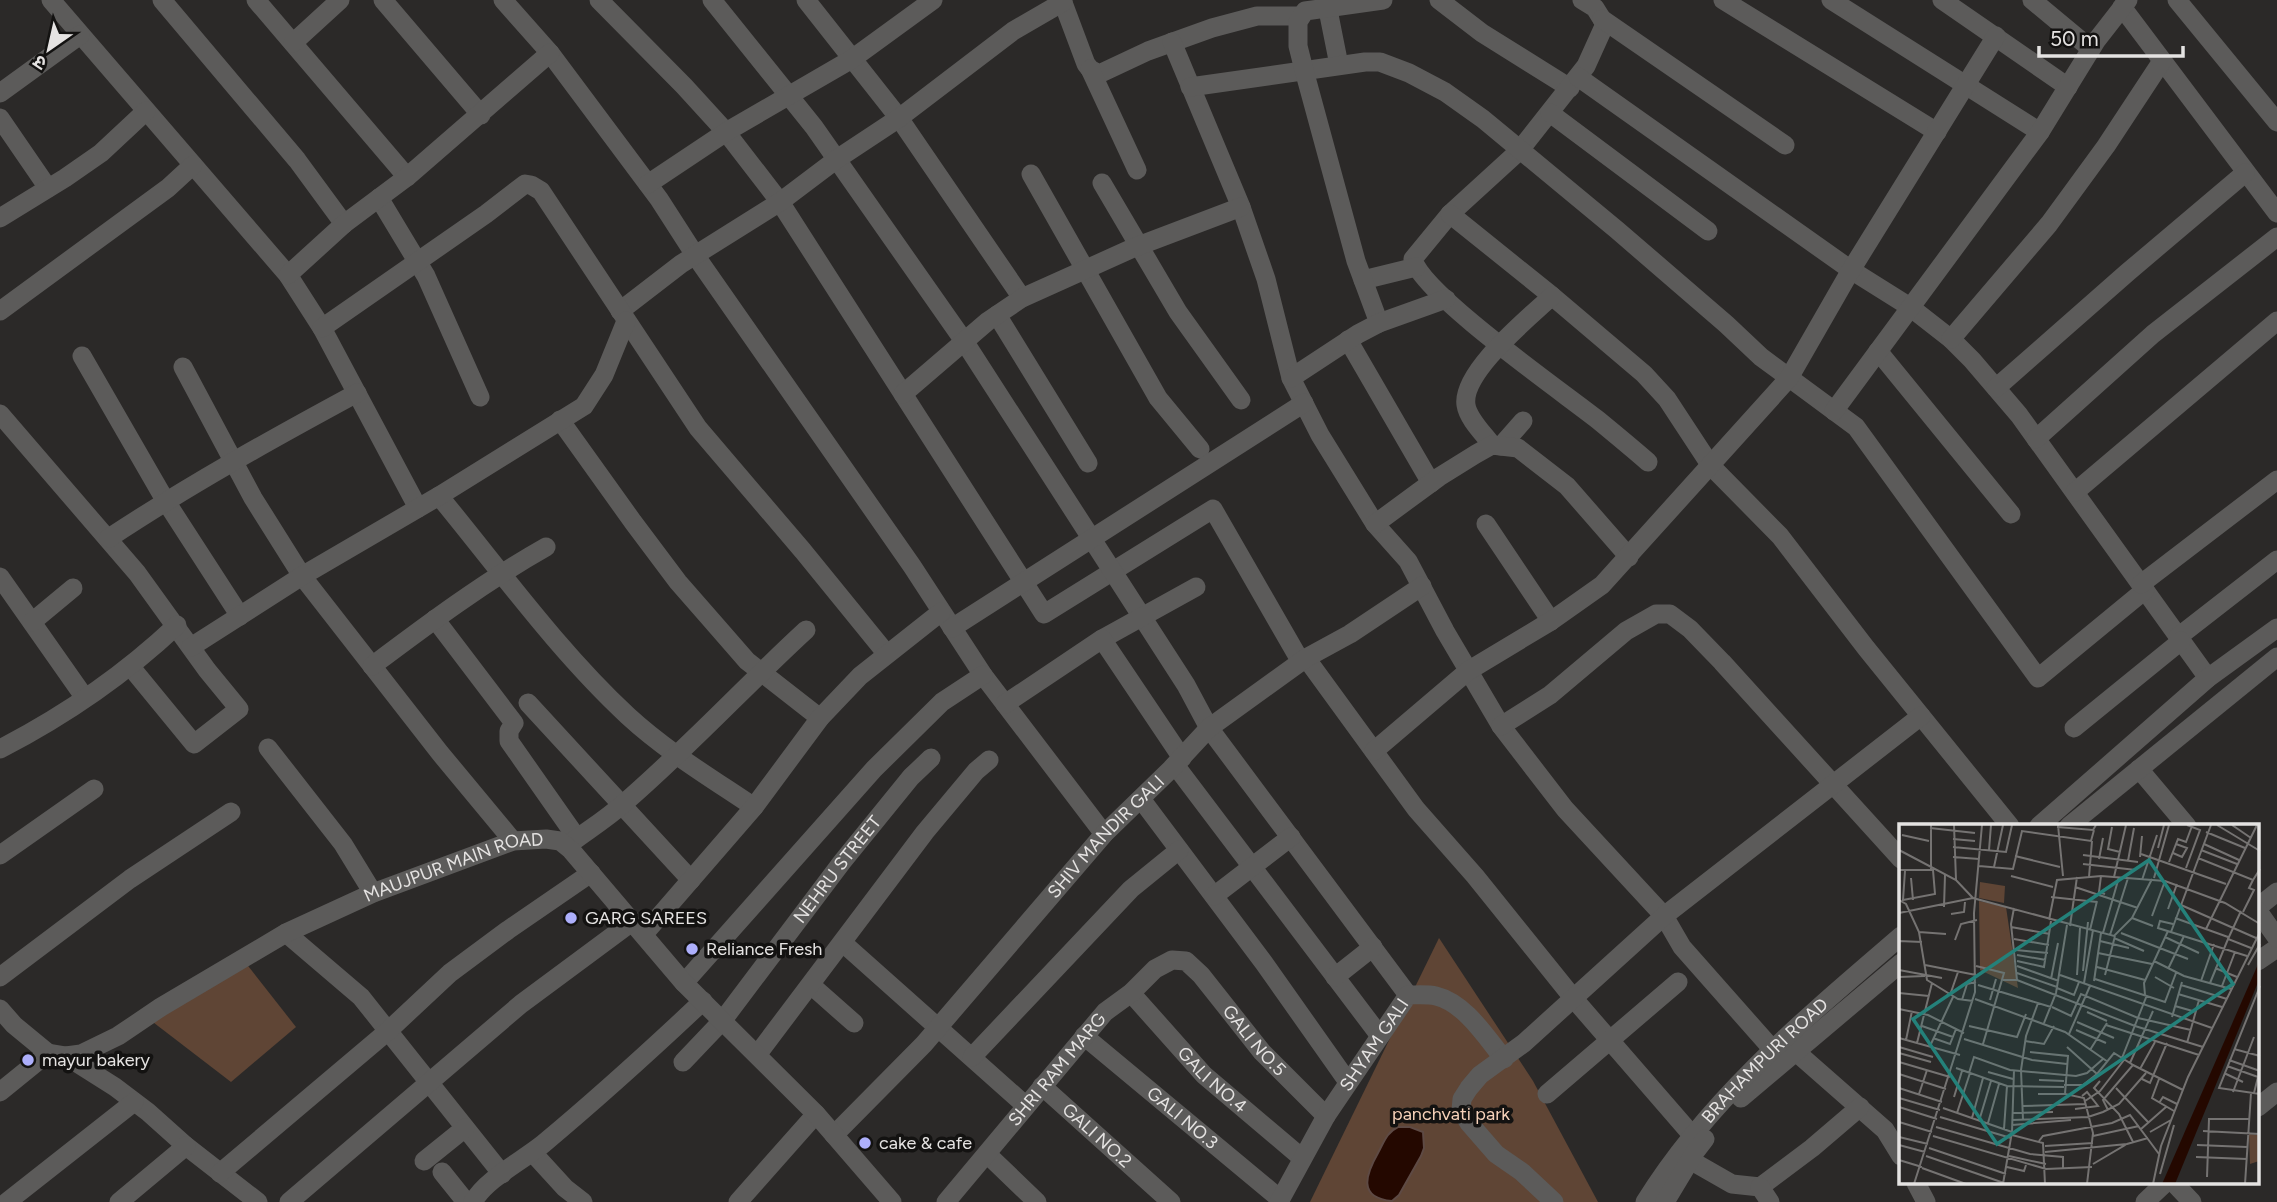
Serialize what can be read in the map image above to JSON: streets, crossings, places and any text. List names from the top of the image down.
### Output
{
  "streets": {
    "street": [
      "SHIV MANDIR GALI",
      "MAUJPUR MAIN ROAD",
      "NEHRU STREET",
      "GALI NO.5",
      "SHYAM GALI",
      "BRAHAMPURI ROAD",
      "SHRI RAM MARG",
      "GALI NO.4",
      "GALI NO.3",
      "GALI NO.2"
    ]
  },
  "crossings": [
    ["SHIV MANDIR GALI", "MAUJPUR MAIN ROAD"],
    ["MAUJPUR MAIN ROAD", "NEHRU STREET"],
    ["GALI NO.5", "SHYAM GALI"],
    ["GALI NO.5", "SHRI RAM MARG"],
    ["SHYAM GALI", "GALI NO.4"],
    ["SHYAM GALI", "GALI NO.3"],
    ["SHRI RAM MARG", "GALI NO.4"],
    ["SHRI RAM MARG", "GALI NO.3"],
    ["SHRI RAM MARG", "GALI NO.2"]
  ],
  "parks": ["panchvati park"],
  "places": [
    "GARG SAREES",
    "Reliance Fresh",
    "mayur bakery",
    "cake & cafe"
  ],
  "scale_bar": "50 m",
  "north": "bottom left"
}
